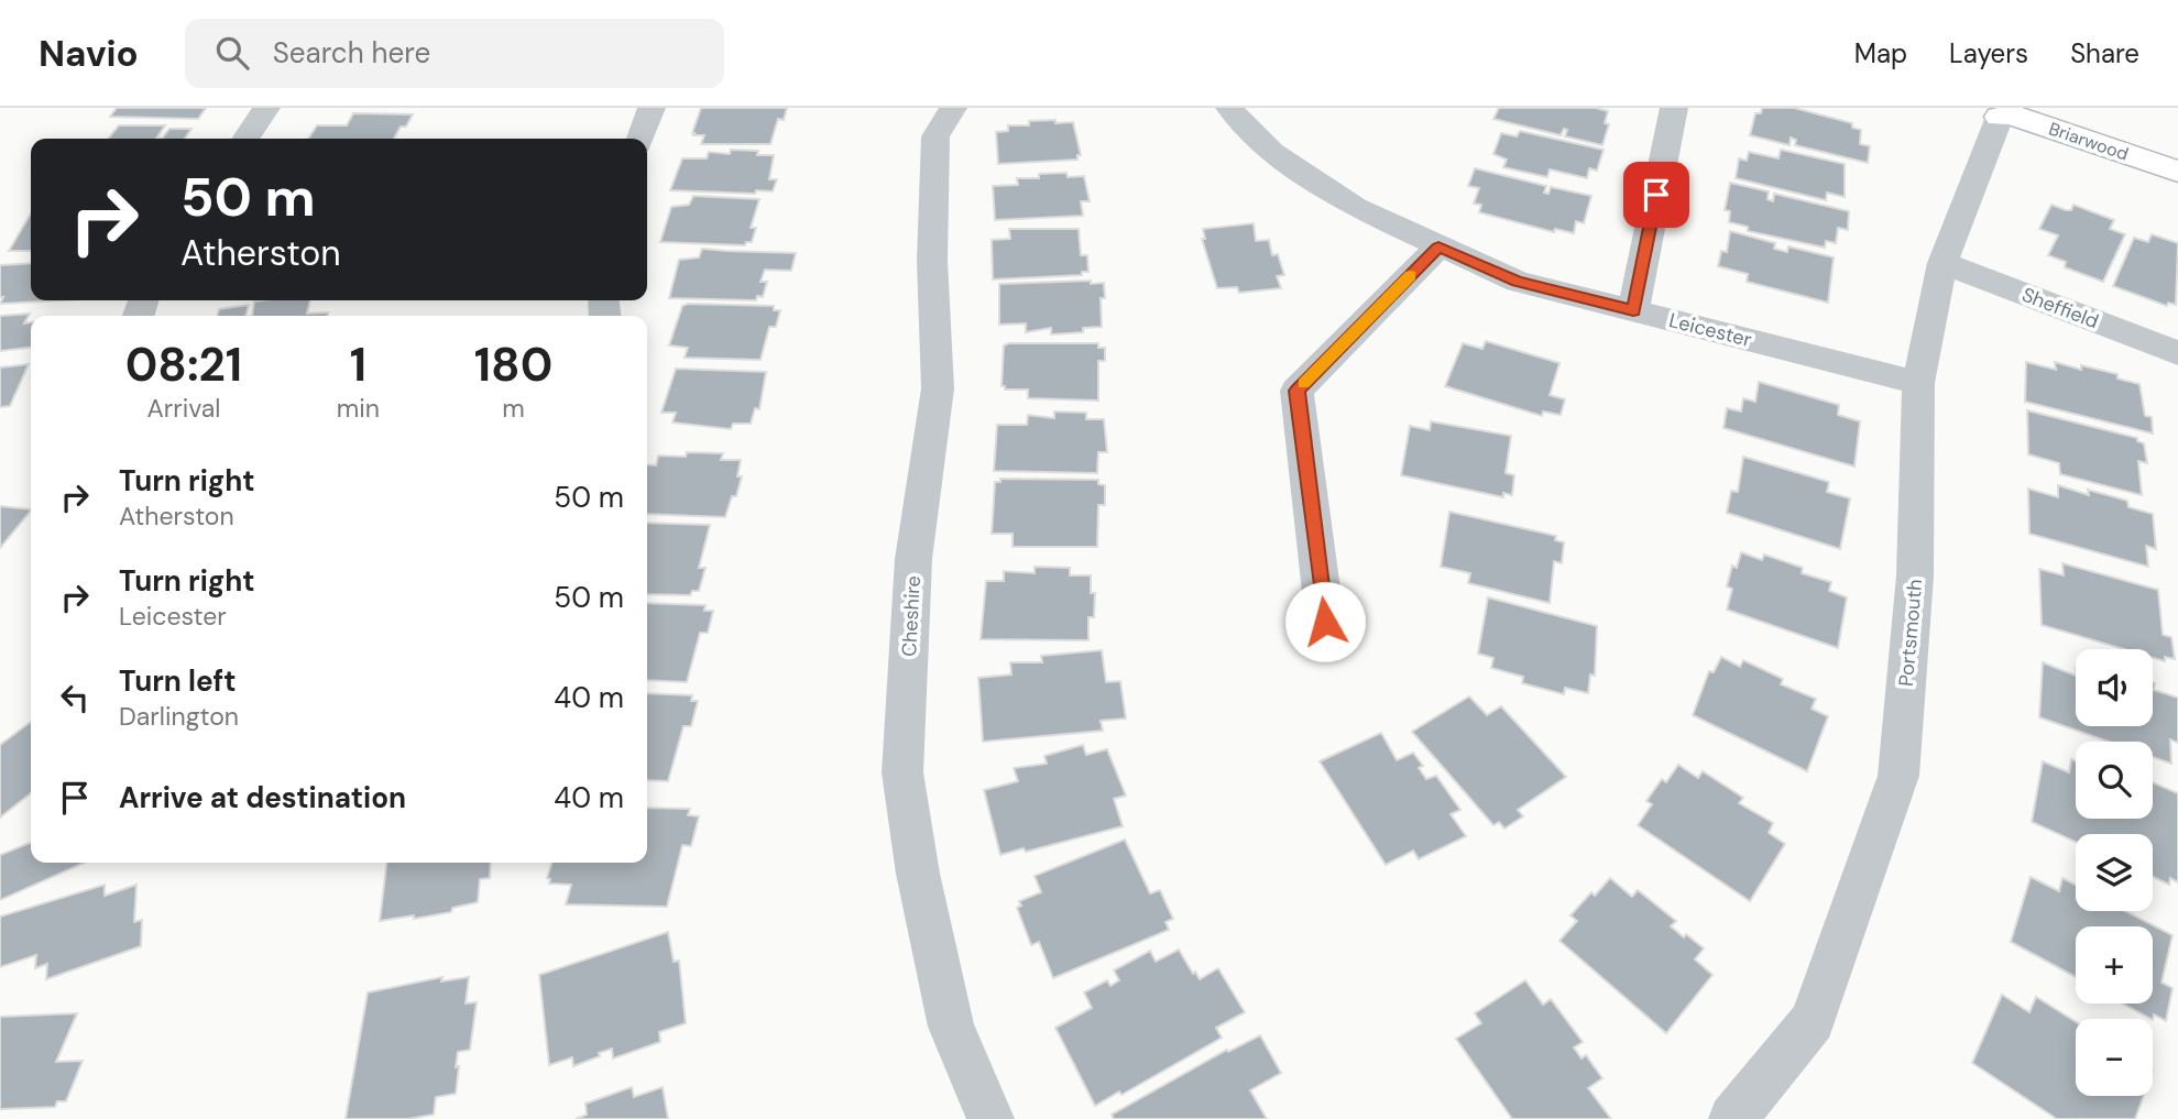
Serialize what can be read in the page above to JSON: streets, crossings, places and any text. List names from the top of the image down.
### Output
{
  "streets": {
    "street": [
      "Briarwood",
      "Sheffield",
      "Leicester",
      "Cheshire",
      "Portsmouth"
    ]
  },
  "crossings": [
    ["Briarwood", "Portsmouth"],
    ["Sheffield", "Portsmouth"],
    ["Leicester", "Portsmouth"]
  ],
  "page": {
    "header": "Navio",
    "search": "Search here",
    "nav": ["Map", "Layers", "Share"],
    "turn": ["50 m", "Atherston"],
    "eta": [
      "08:21",
      "Arrival",
      "1",
      "min",
      "180",
      "m"
    ],
    "list": [
      {
        "name": "Turn right",
        "note": "Atherston",
        "value": "50 m"
      },
      {
        "name": "Turn right",
        "note": "Leicester",
        "value": "50 m"
      },
      {
        "name": "Turn left",
        "note": "Darlington",
        "value": "40 m"
      },
      {
        "name": "Arrive at destination",
        "value": "40 m"
      }
    ],
    "map_buttons": ["+", "−"]
  }
}
